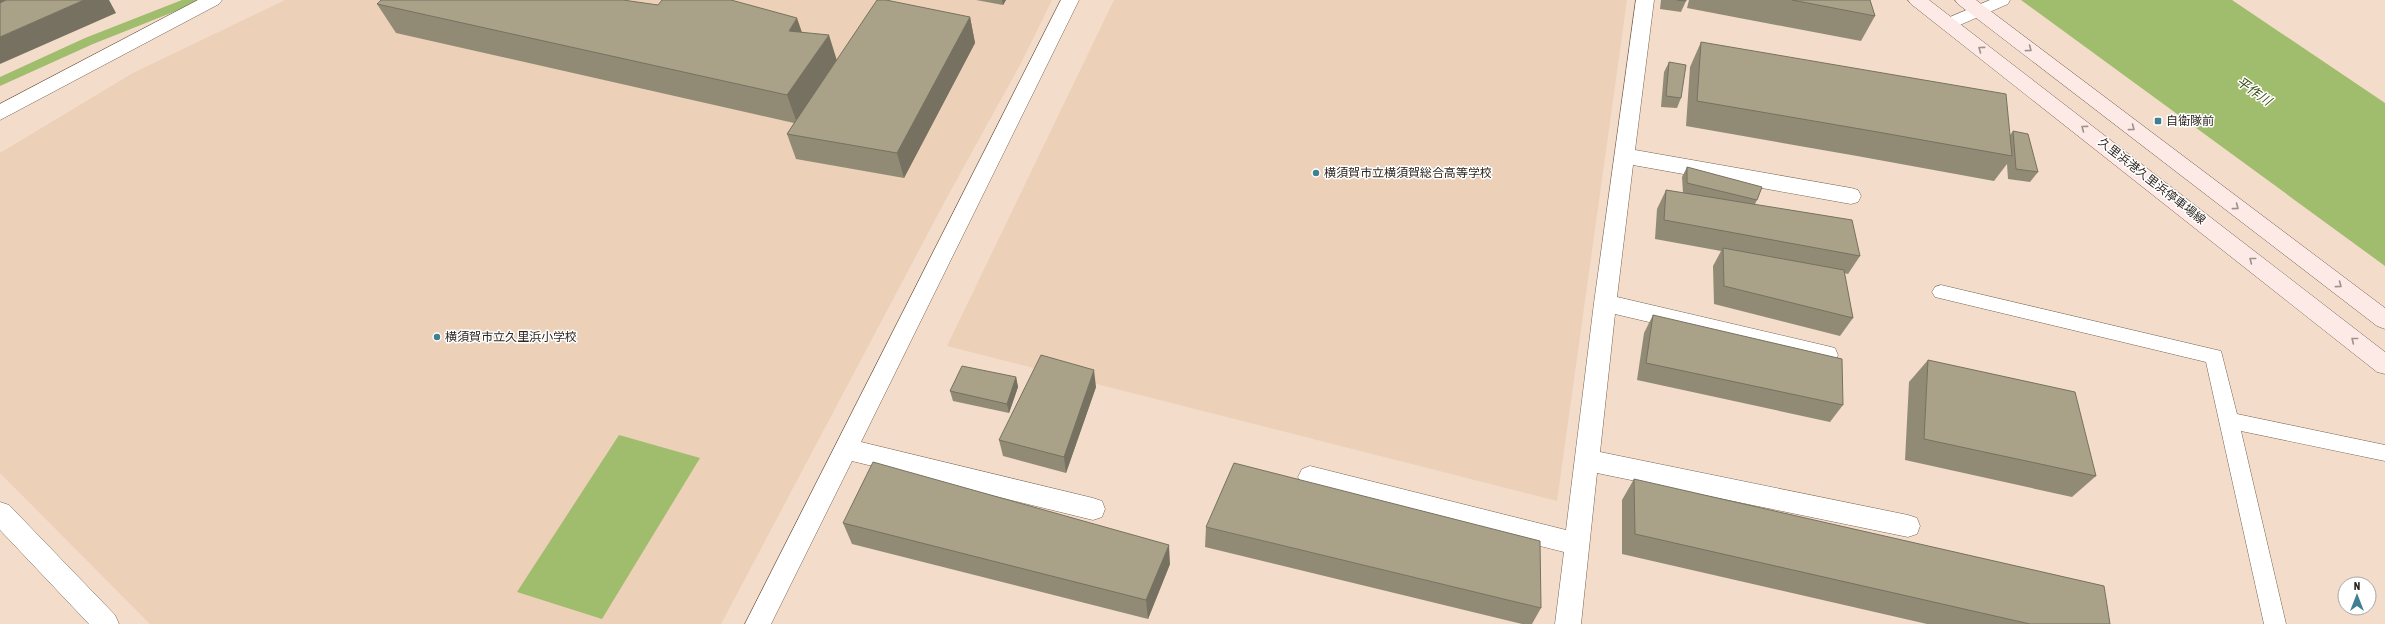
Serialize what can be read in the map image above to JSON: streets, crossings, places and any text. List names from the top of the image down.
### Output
{
  "streets": {
    "main road": ["久里浜港久里浜停車場線"]
  },
  "water": ["平作川"],
  "places": {
    "transit": ["自衛隊前"],
    "other": ["横須賀市立横須賀総合高等学校", "横須賀市立久里浜小学校"]
  },
  "north": "top"
}
